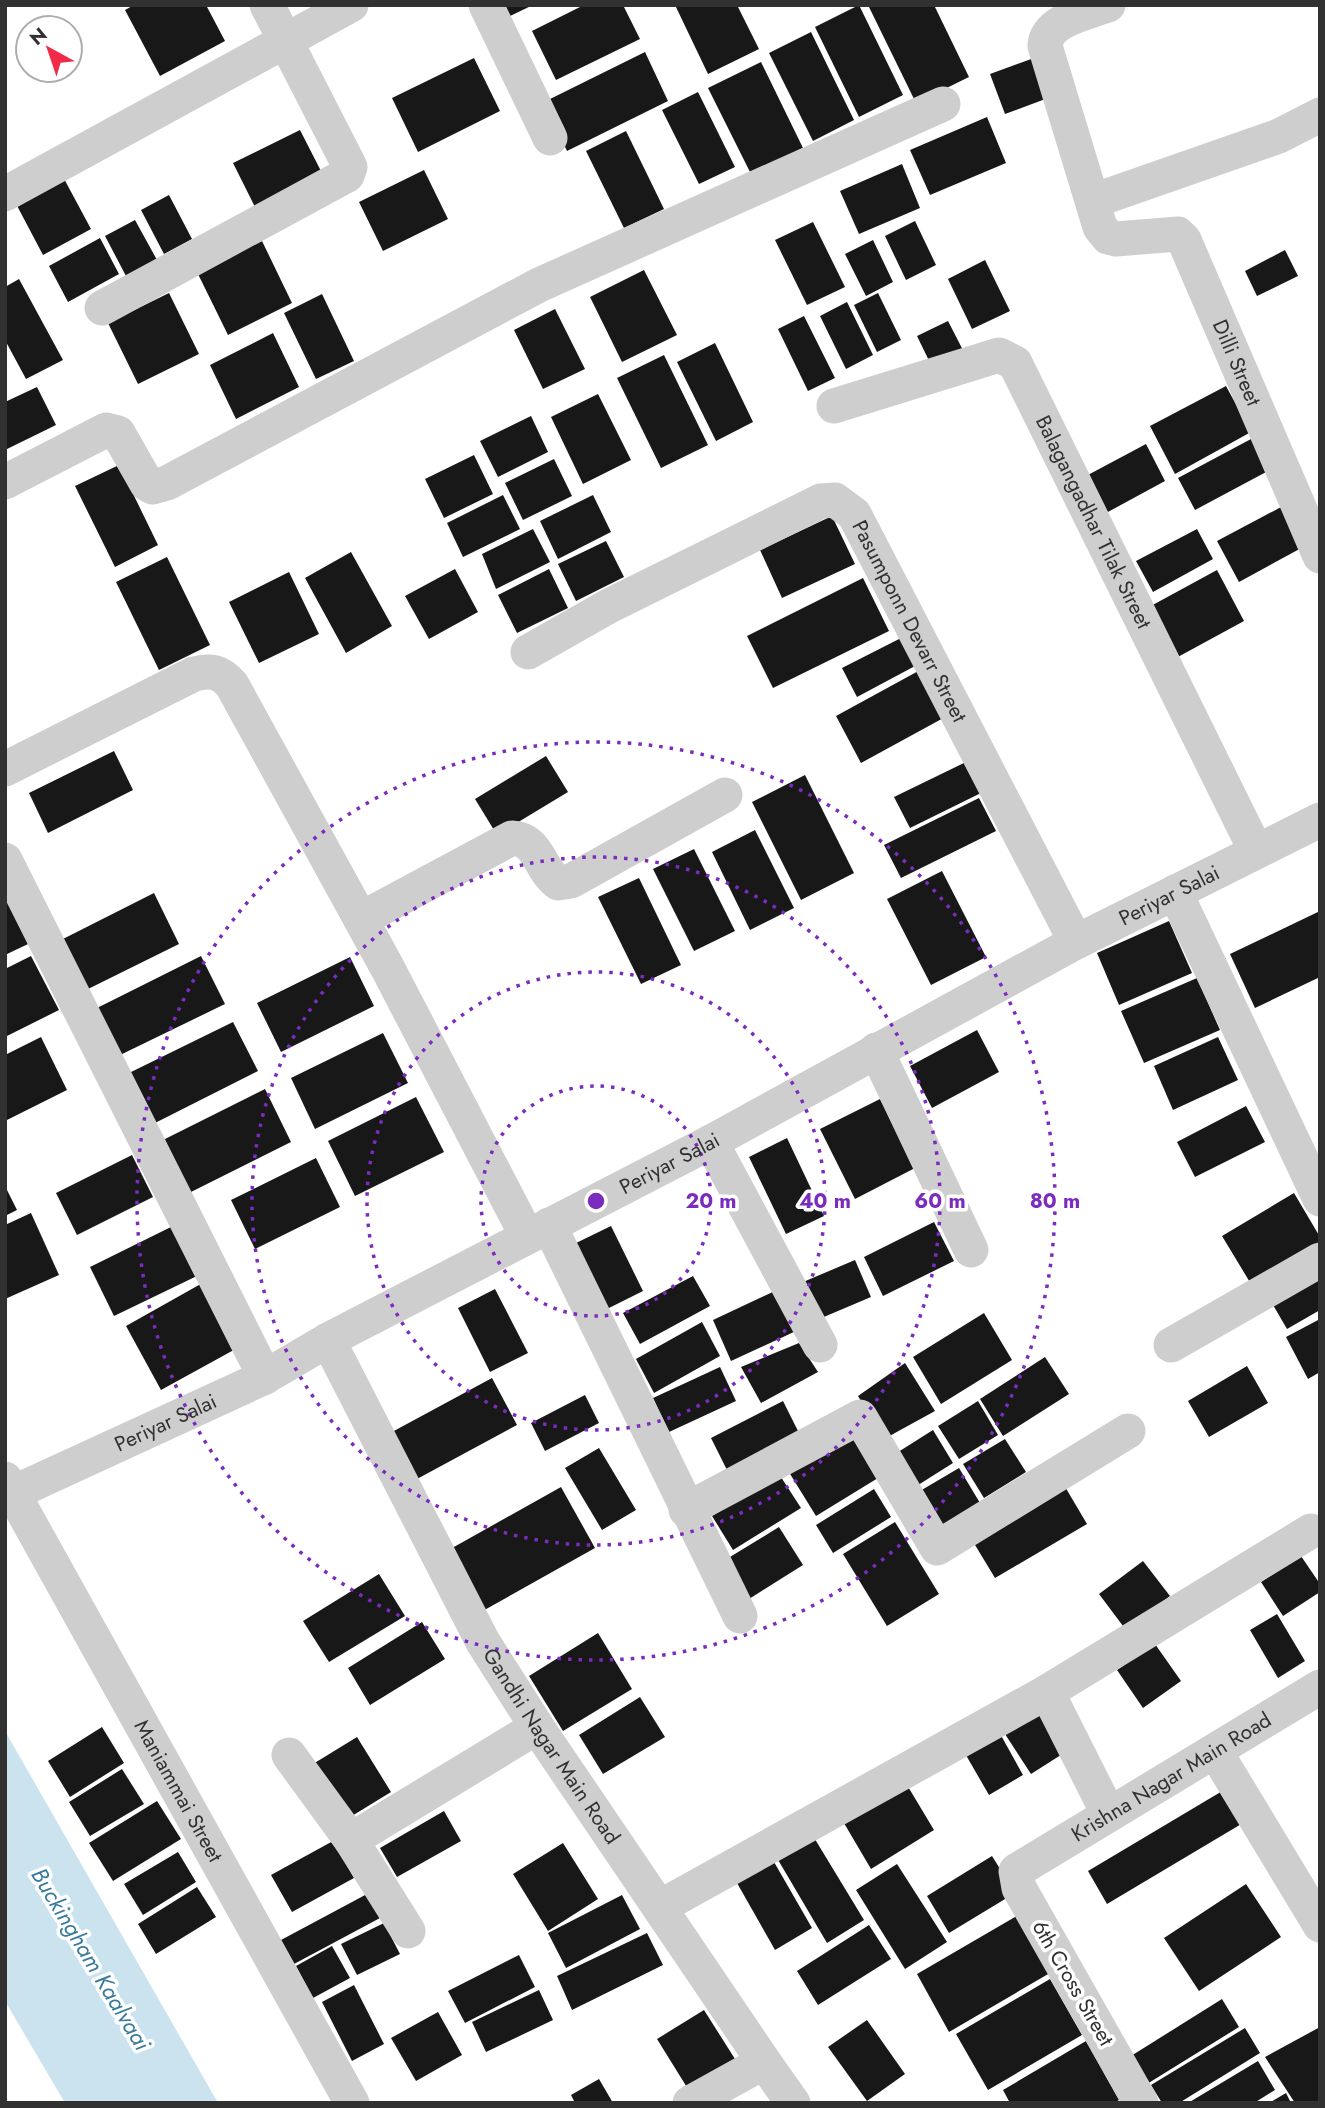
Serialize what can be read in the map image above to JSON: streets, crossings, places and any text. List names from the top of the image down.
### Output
{
  "streets": {
    "street": [
      "Dilli Street",
      "Balagangadhar Tilak Street",
      "Pasumponn Devarr Street",
      "Periyar Salai",
      "Gandhi Nagar Main Road",
      "Krishna Nagar Main Road",
      "Maniammai Street",
      "6th Cross Street"
    ]
  },
  "crossings": [
    ["Balagangadhar Tilak Street", "Periyar Salai"],
    ["Pasumponn Devarr Street", "Periyar Salai"],
    ["Periyar Salai", "Gandhi Nagar Main Road"],
    ["Periyar Salai", "Maniammai Street"],
    ["Krishna Nagar Main Road", "6th Cross Street"]
  ],
  "water": ["Buckingham Kaalvaai"],
  "north": "top left",
  "rings": [
    "20 m",
    "40 m",
    "60 m",
    "80 m"
  ]
}
